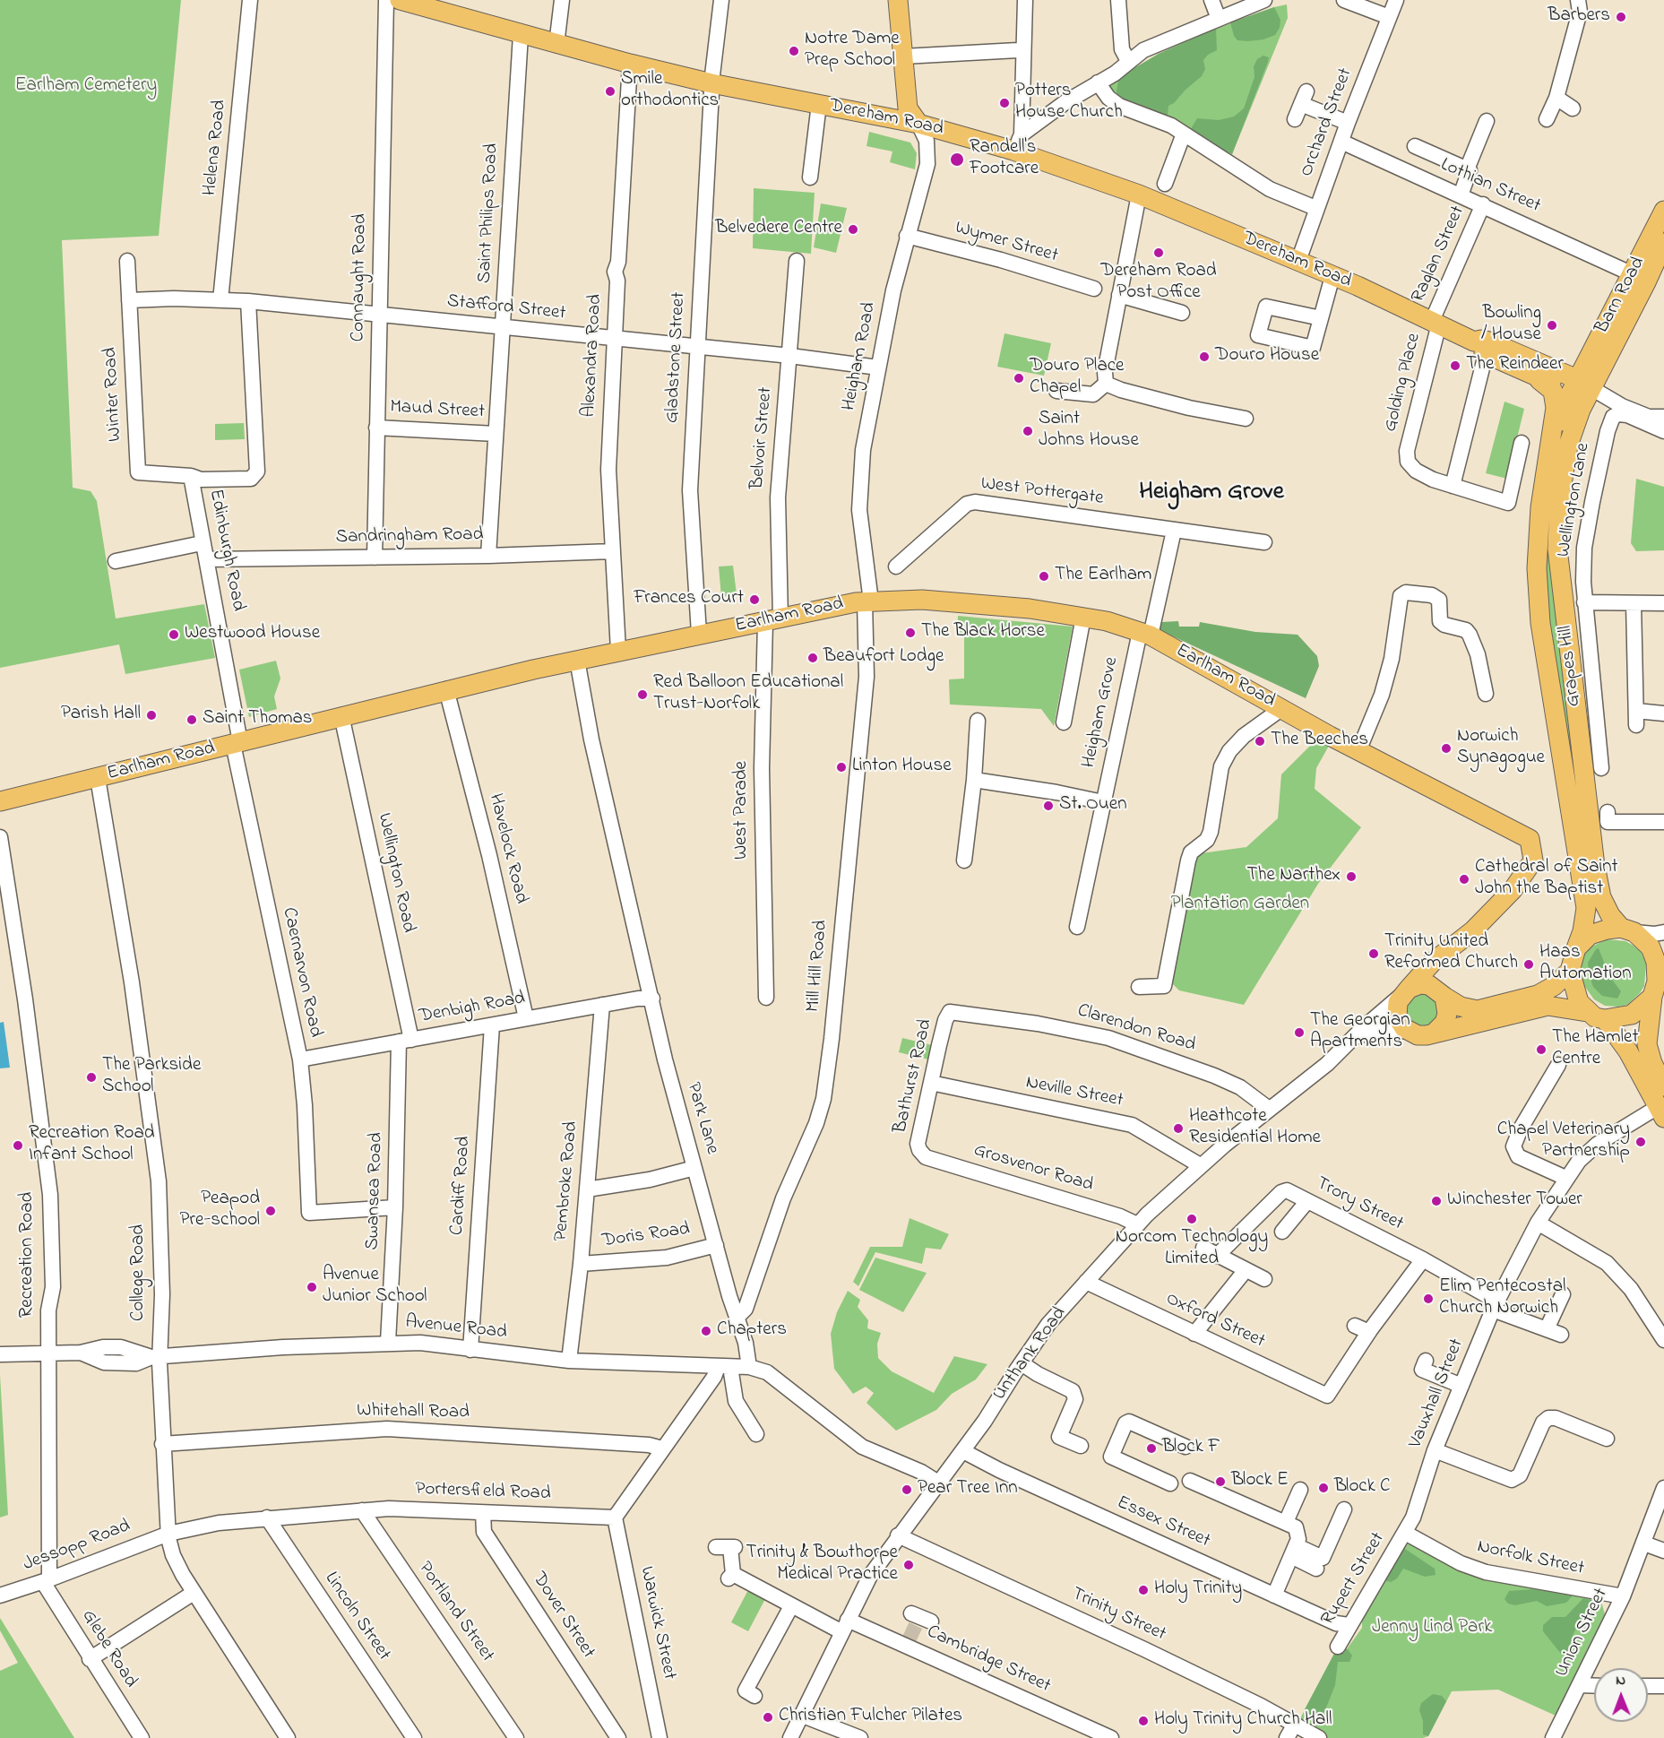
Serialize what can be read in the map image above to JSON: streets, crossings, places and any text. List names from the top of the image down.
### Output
{
  "streets": {
    "main road": [
      "Dereham Road",
      "Barn Road",
      "Earlham Road",
      "Grapes Hill",
      "Unthank Road"
    ],
    "street": [
      "Orchard Street",
      "Helena Road",
      "Lothian Street",
      "Saint Philips Road",
      "Wymer Street",
      "Raglan Street",
      "Connaught Road",
      "Stafford Street",
      "Alexandra Road",
      "Heigham Road",
      "Gladstone Street",
      "Golding Place",
      "Winter Road",
      "Maud Street",
      "Belvoir Street",
      "West Pottergate",
      "Wellington Lane",
      "Sandringham Road",
      "Edinburgh Road",
      "Heigham Grove",
      "West Parade",
      "Havelock Road",
      "Wellington Road",
      "Mill Hill Road",
      "Caernarvon Road",
      "Denbigh Road",
      "Clarendon Road",
      "Bathurst Road",
      "Neville Street",
      "Park Lane",
      "Grosvenor Road",
      "Pembroke Road",
      "Cardiff Road",
      "Swansea Road",
      "Trory Street",
      "Doris Road",
      "Recreation Road",
      "College Road",
      "Oxford Street",
      "Avenue Road",
      "Vauxhall Street",
      "Whitehall Road",
      "Portersfield Road",
      "Essex Street",
      "Jessopp Road",
      "Norfolk Street",
      "Rupert Street",
      "Portland Street",
      "Trinity Street",
      "Dover Street",
      "Lincoln Street",
      "Warwick Street",
      "Union Street",
      "Glebe Road",
      "Cambridge Street"
    ]
  },
  "crossings": [
    ["Dereham Road", "Orchard Street"],
    ["Dereham Road", "Saint Philips Road"],
    ["Dereham Road", "Raglan Street"],
    ["Dereham Road", "Barn Road"],
    ["Dereham Road", "Alexandra Road"],
    ["Dereham Road", "Heigham Road"],
    ["Dereham Road", "Gladstone Street"],
    ["Dereham Road", "Golding Place"],
    ["Dereham Road", "Grapes Hill"],
    ["Orchard Street", "Lothian Street"],
    ["Helena Road", "Stafford Street"],
    ["Lothian Street", "Raglan Street"],
    ["Saint Philips Road", "Stafford Street"],
    ["Saint Philips Road", "Maud Street"],
    ["Saint Philips Road", "Sandringham Road"],
    ["Wymer Street", "Heigham Road"],
    ["Raglan Street", "Golding Place"],
    ["Connaught Road", "Stafford Street"],
    ["Connaught Road", "Maud Street"],
    ["Connaught Road", "Sandringham Road"],
    ["Barn Road", "Grapes Hill"],
    ["Stafford Street", "Alexandra Road"],
    ["Stafford Street", "Heigham Road"],
    ["Stafford Street", "Gladstone Street"],
    ["Stafford Street", "Winter Road"],
    ["Stafford Street", "Belvoir Street"],
    ["Stafford Street", "Edinburgh Road"],
    ["Alexandra Road", "Sandringham Road"],
    ["Alexandra Road", "Earlham Road"],
    ["Heigham Road", "Earlham Road"],
    ["Heigham Road", "Mill Hill Road"],
    ["Gladstone Street", "Earlham Road"],
    ["Winter Road", "Edinburgh Road"],
    ["Belvoir Street", "Earlham Road"],
    ["Belvoir Street", "West Parade"],
    ["Sandringham Road", "Edinburgh Road"],
    ["Edinburgh Road", "Earlham Road"],
    ["Edinburgh Road", "Caernarvon Road"],
    ["Earlham Road", "Heigham Grove"],
    ["Earlham Road", "West Parade"],
    ["Earlham Road", "Havelock Road"],
    ["Earlham Road", "Wellington Road"],
    ["Earlham Road", "Mill Hill Road"],
    ["Earlham Road", "Caernarvon Road"],
    ["Earlham Road", "Park Lane"],
    ["Earlham Road", "College Road"],
    ["Earlham Road", "Unthank Road"],
    ["Havelock Road", "Denbigh Road"],
    ["Wellington Road", "Denbigh Road"],
    ["Wellington Road", "Swansea Road"],
    ["Mill Hill Road", "Park Lane"],
    ["Caernarvon Road", "Denbigh Road"],
    ["Caernarvon Road", "Swansea Road"],
    ["Denbigh Road", "Park Lane"],
    ["Denbigh Road", "Pembroke Road"],
    ["Denbigh Road", "Cardiff Road"],
    ["Denbigh Road", "Swansea Road"],
    ["Clarendon Road", "Bathurst Road"],
    ["Clarendon Road", "Unthank Road"],
    ["Bathurst Road", "Neville Street"],
    ["Bathurst Road", "Grosvenor Road"],
    ["Neville Street", "Unthank Road"],
    ["Park Lane", "Doris Road"],
    ["Park Lane", "Avenue Road"],
    ["Grosvenor Road", "Unthank Road"],
    ["Pembroke Road", "Doris Road"],
    ["Pembroke Road", "Avenue Road"],
    ["Cardiff Road", "Avenue Road"],
    ["Swansea Road", "Avenue Road"],
    ["Trory Street", "Vauxhall Street"],
    ["Recreation Road", "Avenue Road"],
    ["Recreation Road", "Jessopp Road"],
    ["Recreation Road", "Glebe Road"],
    ["College Road", "Avenue Road"],
    ["College Road", "Whitehall Road"],
    ["College Road", "Portersfield Road"],
    ["College Road", "Jessopp Road"],
    ["Oxford Street", "Unthank Road"],
    ["Unthank Road", "Essex Street"],
    ["Unthank Road", "Trinity Street"],
    ["Unthank Road", "Cambridge Street"],
    ["Vauxhall Street", "Norfolk Street"],
    ["Vauxhall Street", "Rupert Street"],
    ["Portersfield Road", "Jessopp Road"],
    ["Portersfield Road", "Portland Street"],
    ["Portersfield Road", "Dover Street"],
    ["Portersfield Road", "Lincoln Street"],
    ["Portersfield Road", "Warwick Street"],
    ["Essex Street", "Rupert Street"],
    ["Jessopp Road", "Glebe Road"],
    ["Norfolk Street", "Rupert Street"],
    ["Norfolk Street", "Union Street"]
  ],
  "districts": ["Heigham Grove"],
  "parks": ["Earlham Cemetery", "Plantation Garden", "Jenny Lind Park"],
  "places": [
    "Barbers",
    "Notre Dame Prep School",
    "Smile orthodontics",
    "Potters House Church",
    "Randell's Footcare",
    "Belvedere Centre",
    "Dereham Road Post Office",
    "Bowling / House",
    "Douro House",
    "The Reindeer",
    "Douro Place Chapel",
    "Saint Johns House",
    "The Earlham",
    "Frances Court",
    "The Black Horse",
    "Westwood House",
    "Beaufort Lodge",
    "Red Balloon Educational Trust-Norfolk",
    "Parish Hall",
    "Saint Thomas",
    "The Beeches",
    "Norwich Synagogue",
    "Linton House",
    "St. Ouen",
    "The Narthex",
    "Cathedral of Saint John the Baptist",
    "Trinity United Reformed Church",
    "Haas Automation",
    "The Georgian Apartments",
    "The Hamlet Centre",
    "The Parkside School",
    "Heathcote Residential Home",
    "Chapel Veterinary Partnership",
    "Recreation Road Infant School",
    "Winchester Tower",
    "Peapod Pre-school",
    "Norcom Technology Limited",
    "Avenue Junior School",
    "Elim Pentecostal Church Norwich",
    "Chapters",
    "Block F",
    "Block E",
    "Block C",
    "Pear Tree Inn",
    "Trinity & Bowthorpe Medical Practice",
    "Holy Trinity",
    "Christian Fulcher Pilates",
    "Holy Trinity Church Hall"
  ],
  "north": "top"
}
